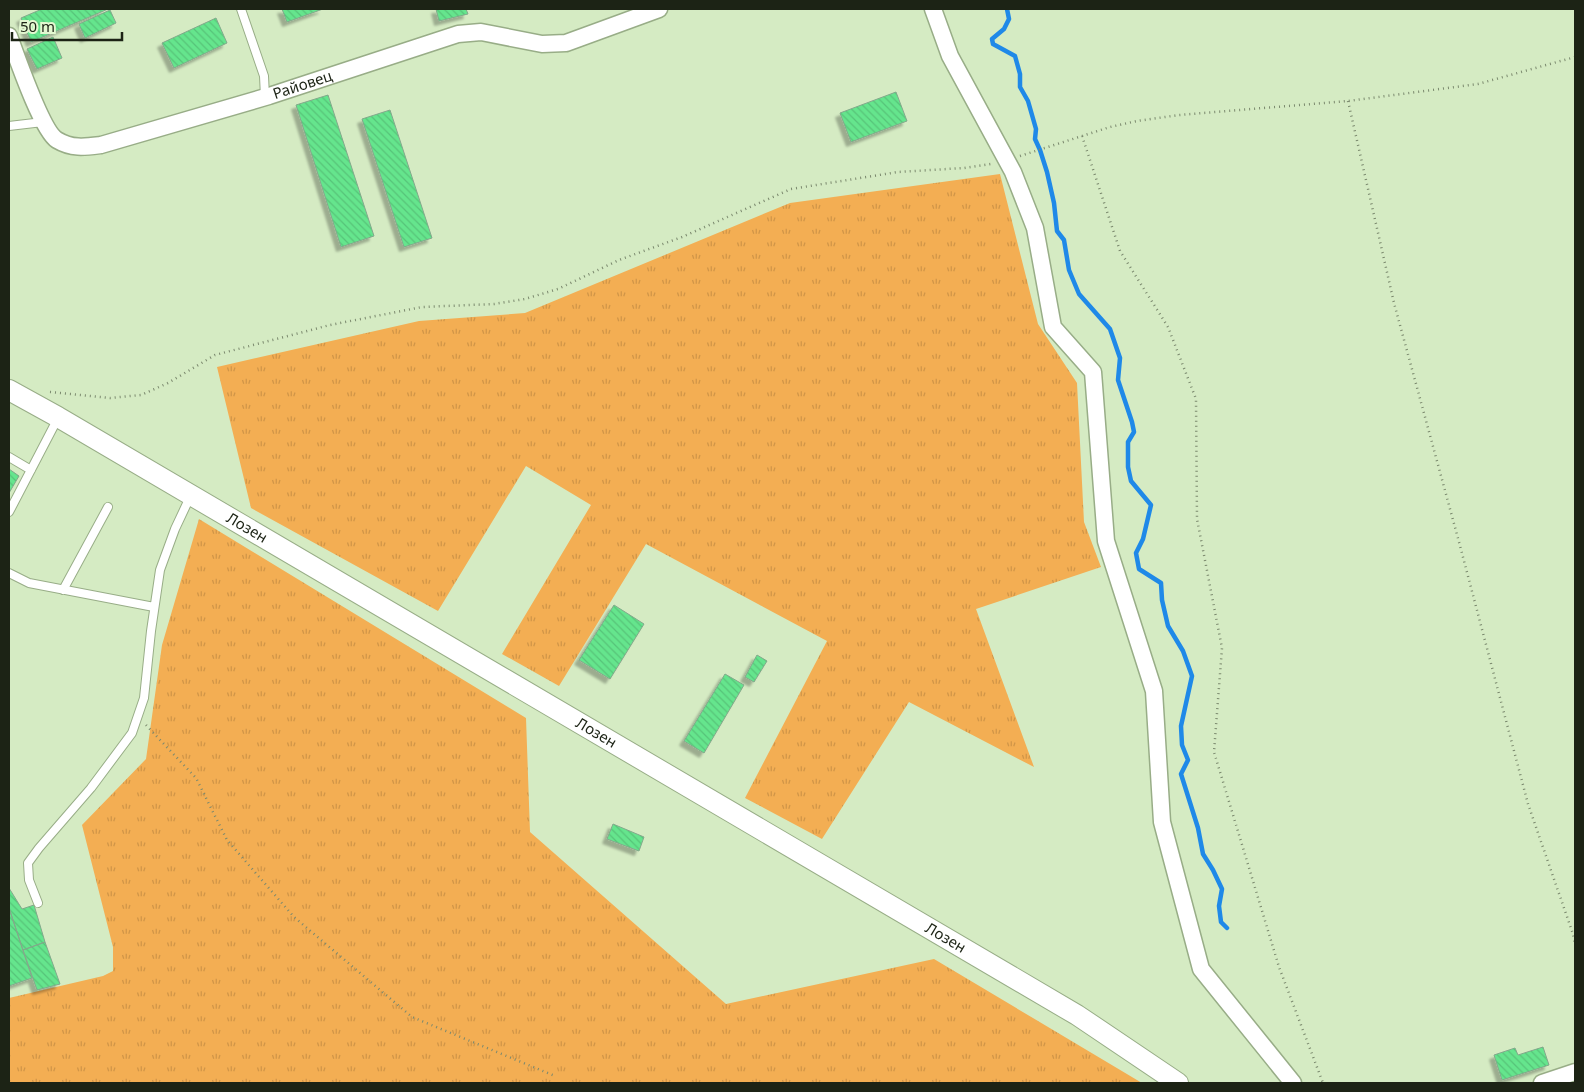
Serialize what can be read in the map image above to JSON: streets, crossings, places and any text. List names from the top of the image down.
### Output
{
  "streets": {
    "street": ["Райовец", "Лозен"]
  },
  "scale_bar": "50 m"
}
